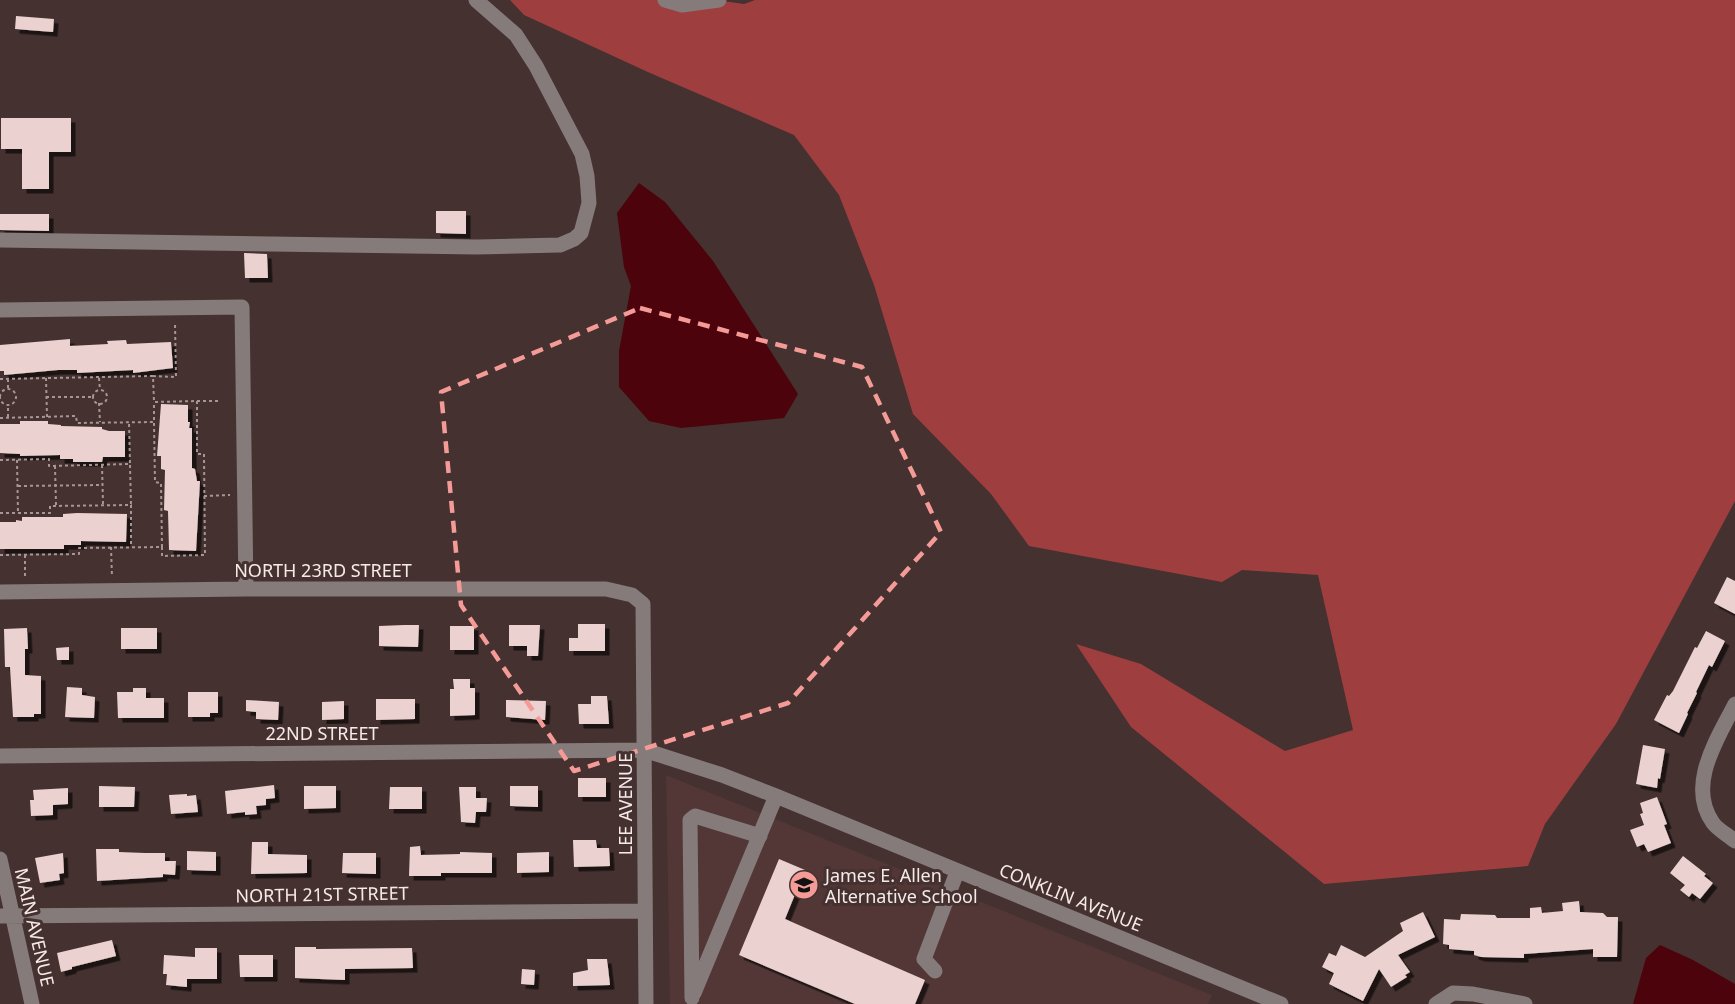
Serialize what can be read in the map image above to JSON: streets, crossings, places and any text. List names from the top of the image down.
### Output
{
  "streets": {
    "street": [
      "NORTH 23RD STREET",
      "22ND STREET",
      "LEE AVENUE",
      "NORTH 21ST STREET",
      "CONKLIN AVENUE",
      "MAIN AVENUE"
    ]
  },
  "crossings": [
    ["NORTH 23RD STREET", "LEE AVENUE"],
    ["22ND STREET", "LEE AVENUE"],
    ["22ND STREET", "CONKLIN AVENUE"],
    ["LEE AVENUE", "NORTH 21ST STREET"],
    ["LEE AVENUE", "CONKLIN AVENUE"],
    ["NORTH 21ST STREET", "MAIN AVENUE"]
  ],
  "places": {
    "school or university": ["James E. Allen Alternative School"]
  }
}
